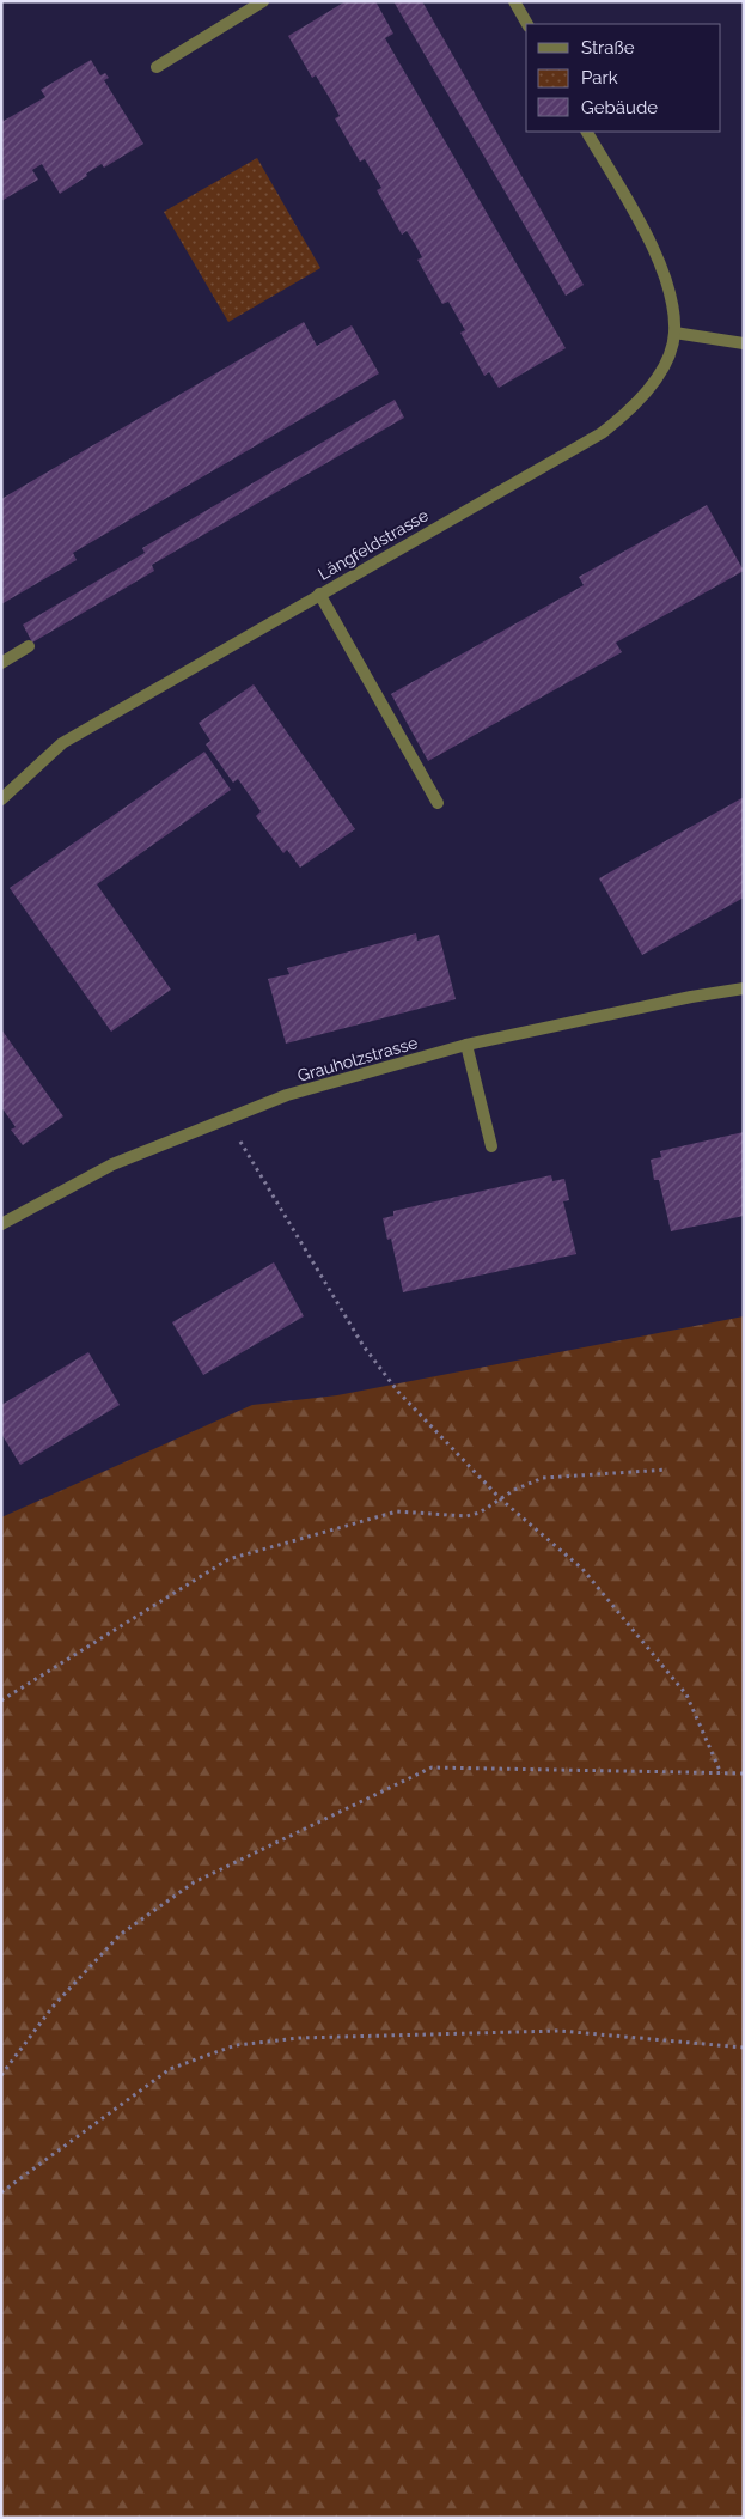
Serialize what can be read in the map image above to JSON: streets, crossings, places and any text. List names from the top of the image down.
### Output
{
  "streets": {
    "street": ["Längfeldstrasse", "Grauholzstrasse"]
  },
  "legend": ["Straße", "Park", "Gebäude"]
}
